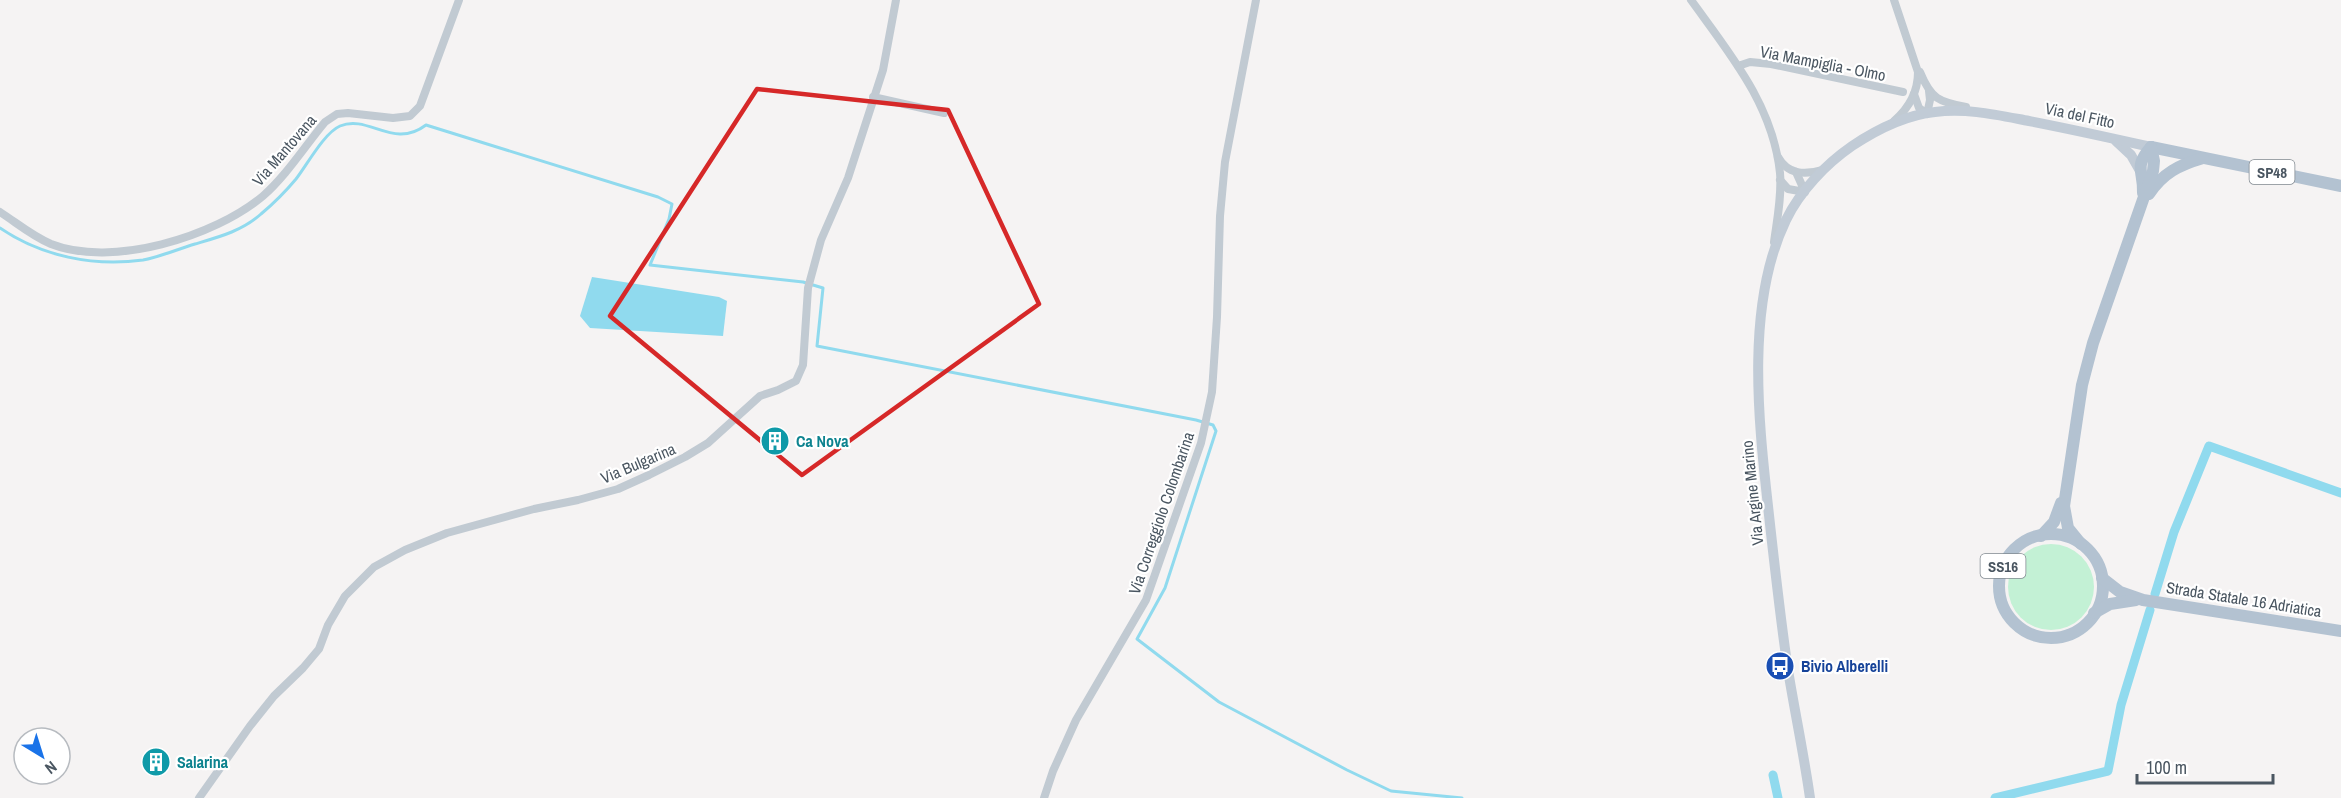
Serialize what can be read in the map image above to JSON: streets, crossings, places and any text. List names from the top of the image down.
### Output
{
  "streets": {
    "main road": [
      "Via del Fitto",
      "SP48",
      "SS16",
      "Strada Statale 16 Adriatica"
    ],
    "street": [
      "Via Mampiglia - Olmo",
      "Via Mantovana",
      "Via Bulgarina",
      "Via Argine Marino",
      "Via Correggiolo Colombarina"
    ]
  },
  "crossings": [
    ["Via del Fitto", "Via Argine Marino"],
    ["Via del Fitto", "SS16"],
    ["SS16", "Strada Statale 16 Adriatica"]
  ],
  "places": {
    "building": ["Ca Nova", "Salarina"],
    "bus stop": ["Bivio Alberelli"]
  },
  "scale_bar": "100 m",
  "north": "bottom right"
}
